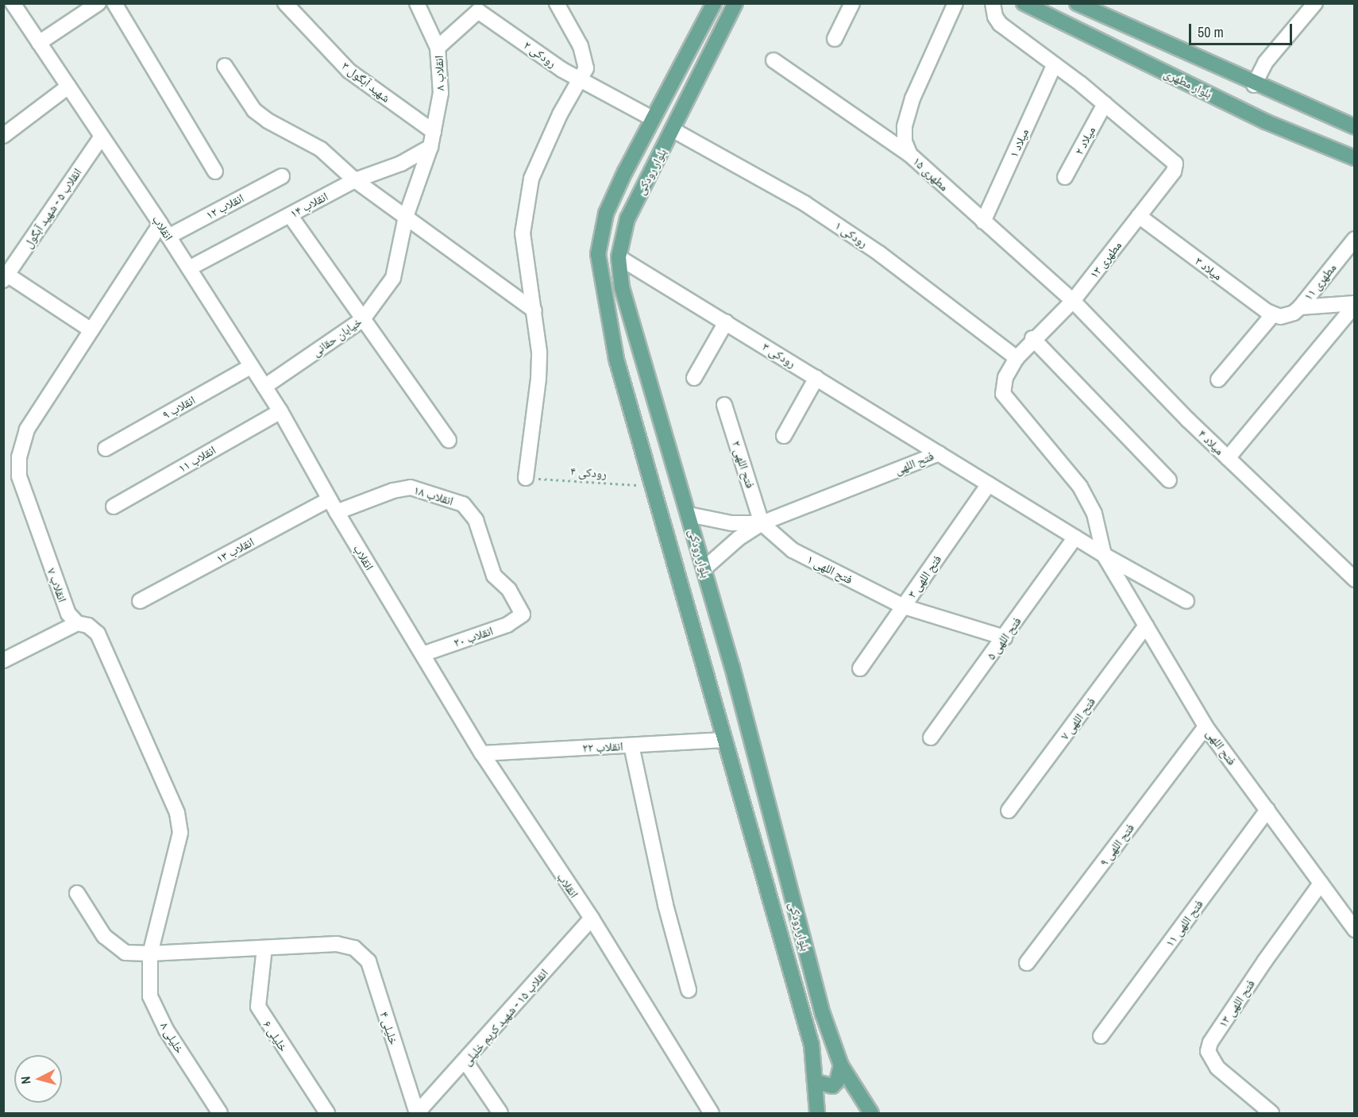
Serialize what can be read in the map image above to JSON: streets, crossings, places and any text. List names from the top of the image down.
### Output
{
  "streets": {
    "main road": ["بلوار مطهری", "بلوار رودکی"],
    "street": [
      "رودکی ۲",
      "انقلاب ۸",
      "شهید آبگول ۳",
      "میلاد ۲",
      "میلاد ۱",
      "مطهری ۱۵",
      "انقلاب ۱۴",
      "انقلاب ۱۲",
      "انقلاب ۵ - شهید آبگول",
      "انقلاب",
      "رودکی ۱",
      "مطهری ۱۳",
      "میلاد ۳",
      "مطهری ۱۱",
      "خیابان حقانی",
      "رودکی ۳",
      "انقلاب ۹",
      "میلاد ۴",
      "انقلاب ۱۱",
      "فتح اللهی",
      "فتح اللهی ۲",
      "انقلاب ۱۸",
      "انقلاب ۱۳",
      "فتح اللهی ۱",
      "فتح اللهی ۳",
      "انقلاب ۷",
      "انقلاب ۲۰",
      "فتح اللهی ۵",
      "فتح اللهی ۷",
      "انقلاب ۲۲",
      "فتح اللهی ۹",
      "فتح اللهی ۱۱",
      "فتح اللهی ۱۳",
      "انقلاب ۱۵ - شهید کریم خلیلی",
      "خلیلی ۴",
      "خلیلی ۶",
      "خلیلی ۸"
    ],
    "path": ["رودکی ۴"]
  },
  "crossings": [
    ["رودکی ۲", "انقلاب ۸"],
    ["رودکی ۲", "بلوار رودکی"],
    ["انقلاب ۸", "شهید آبگول ۳"],
    ["انقلاب ۸", "انقلاب ۱۴"],
    ["انقلاب ۸", "خیابان حقانی"],
    ["میلاد ۲", "مطهری ۱۳"],
    ["میلاد ۱", "مطهری ۱۵"],
    ["میلاد ۱", "مطهری ۱۳"],
    ["بلوار رودکی", "رودکی ۱"],
    ["بلوار رودکی", "رودکی ۳"],
    ["بلوار رودکی", "رودکی ۴"],
    ["بلوار رودکی", "انقلاب ۲۲"],
    ["مطهری ۱۵", "مطهری ۱۳"],
    ["مطهری ۱۵", "میلاد ۴"],
    ["انقلاب ۱۴", "انقلاب"],
    ["انقلاب ۱۴", "خیابان حقانی"],
    ["انقلاب ۱۲", "انقلاب"],
    ["انقلاب ۵ - شهید آبگول", "انقلاب"],
    ["انقلاب", "خیابان حقانی"],
    ["انقلاب", "انقلاب ۹"],
    ["انقلاب", "انقلاب ۱۱"],
    ["انقلاب", "انقلاب ۱۸"],
    ["انقلاب", "انقلاب ۱۳"],
    ["انقلاب", "انقلاب ۷"],
    ["انقلاب", "انقلاب ۲۰"],
    ["انقلاب", "انقلاب ۲۲"],
    ["انقلاب", "انقلاب ۱۵ - شهید کریم خلیلی"],
    ["رودکی ۱", "مطهری ۱۳"],
    ["مطهری ۱۳", "میلاد ۳"],
    ["مطهری ۱۳", "میلاد ۴"],
    ["مطهری ۱۳", "فتح اللهی"],
    ["میلاد ۳", "مطهری ۱۱"],
    ["رودکی ۳", "فتح اللهی"],
    ["فتح اللهی", "فتح اللهی ۲"],
    ["فتح اللهی", "فتح اللهی ۱"],
    ["فتح اللهی", "فتح اللهی ۳"],
    ["فتح اللهی", "فتح اللهی ۵"],
    ["فتح اللهی", "فتح اللهی ۷"],
    ["فتح اللهی", "فتح اللهی ۹"],
    ["فتح اللهی", "فتح اللهی ۱۱"],
    ["فتح اللهی", "فتح اللهی ۱۳"],
    ["فتح اللهی ۲", "فتح اللهی ۱"],
    ["انقلاب ۱۸", "انقلاب ۱۳"],
    ["انقلاب ۱۸", "انقلاب ۲۰"],
    ["فتح اللهی ۱", "فتح اللهی ۳"],
    ["فتح اللهی ۱", "فتح اللهی ۵"],
    ["انقلاب ۱۵ - شهید کریم خلیلی", "خلیلی ۴"],
    ["خلیلی ۴", "خلیلی ۶"]
  ],
  "scale_bar": "50 m",
  "north": "left"
}
